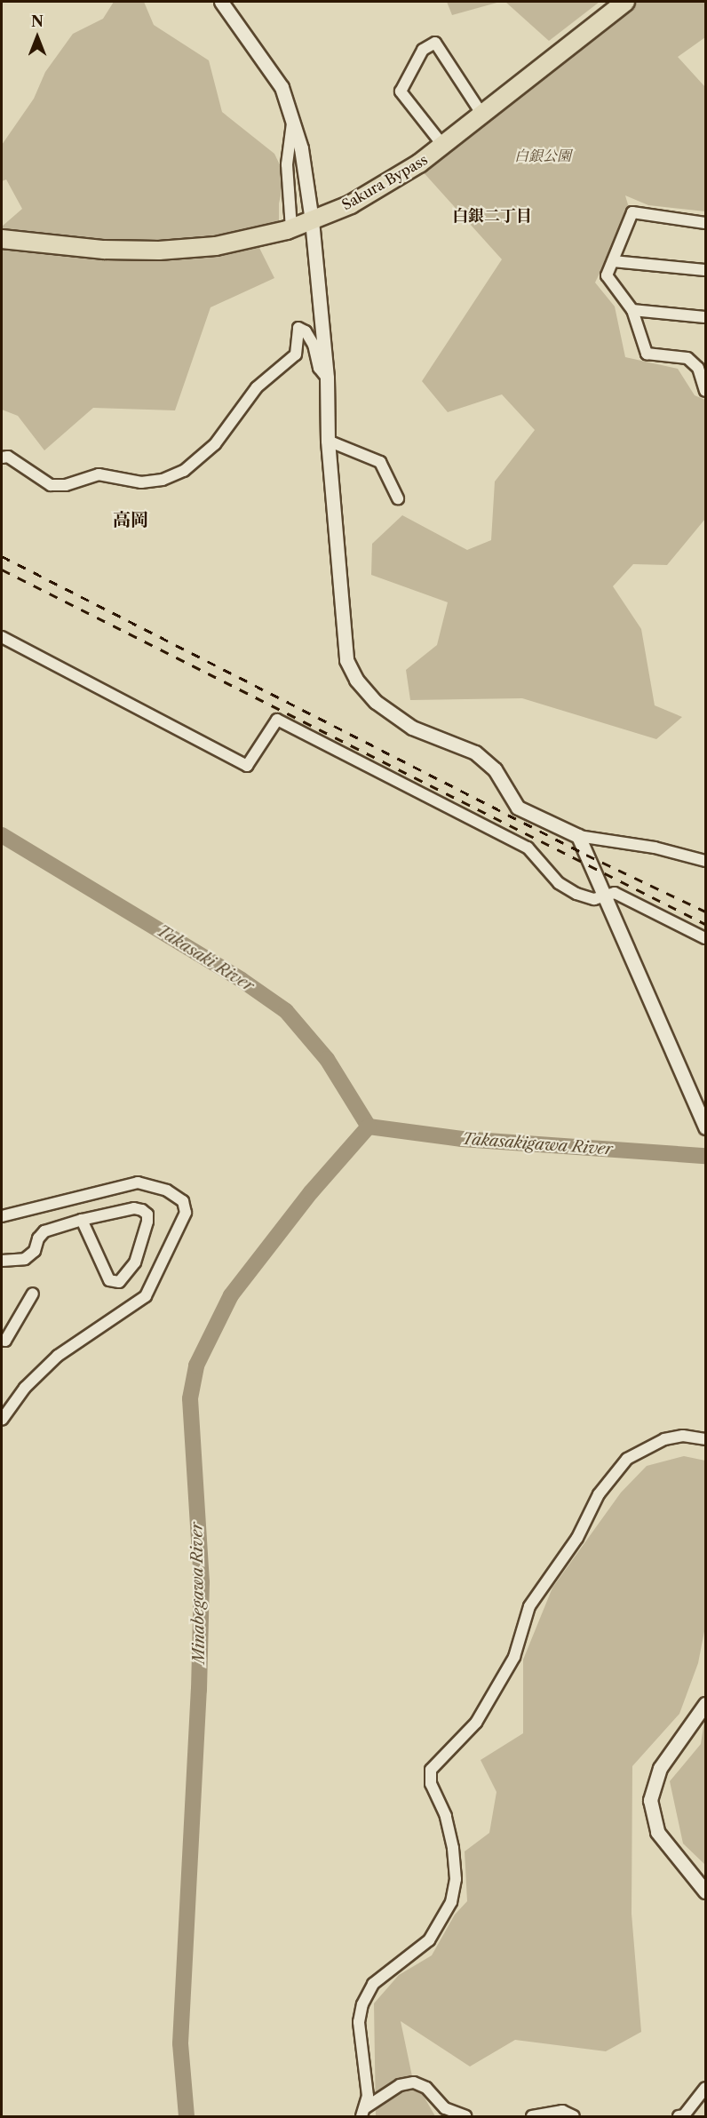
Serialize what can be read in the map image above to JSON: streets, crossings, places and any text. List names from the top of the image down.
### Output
{
  "streets": {
    "highway": ["Sakura Bypass"]
  },
  "districts": ["白銀二丁目", "高岡"],
  "water": ["Takasaki River", "Takasakigawa River", "Minabegawa River"],
  "parks": ["白銀公園"],
  "north": "top"
}
